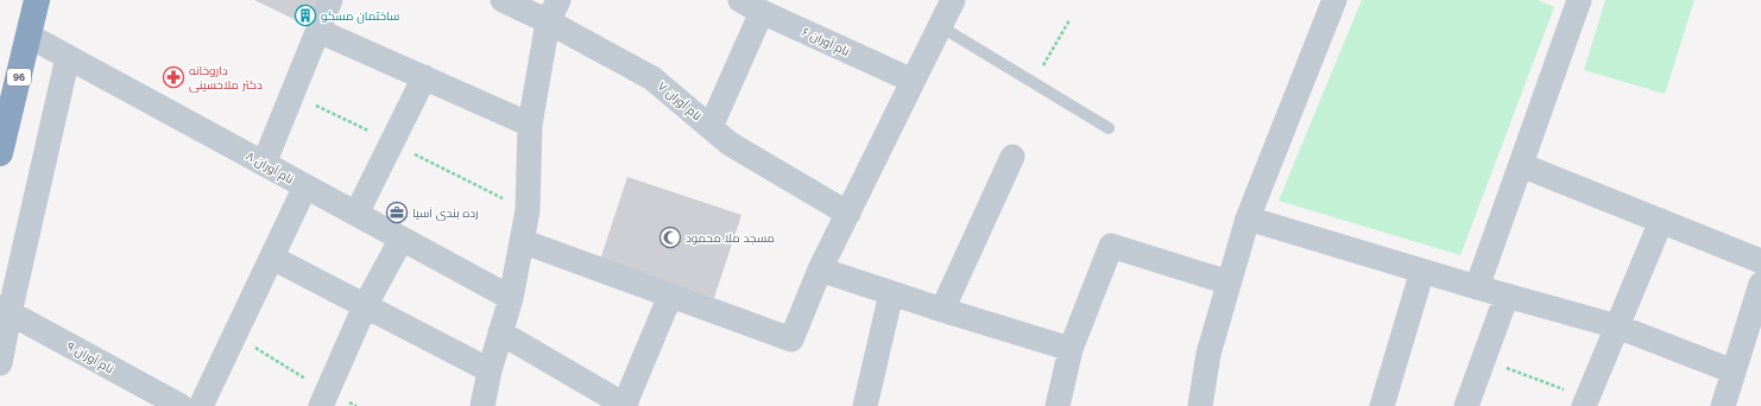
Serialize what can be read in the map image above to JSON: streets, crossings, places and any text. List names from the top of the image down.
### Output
{
  "streets": {
    "highway": ["96"],
    "street": [
      "نام آوران ۶",
      "نام آوران ۷",
      "نام آوران ۸",
      "نام آوران ۹"
    ]
  },
  "crossings": [
    ["96", "نام آوران ۸"]
  ],
  "places": {
    "building": ["ساختمان مسکو"],
    "pharmacy": ["داروخانه دکتر ملاحسینی"],
    "office": ["رده بندی آسیا"],
    "mosque": ["مسجد ملا محمود"]
  }
}
